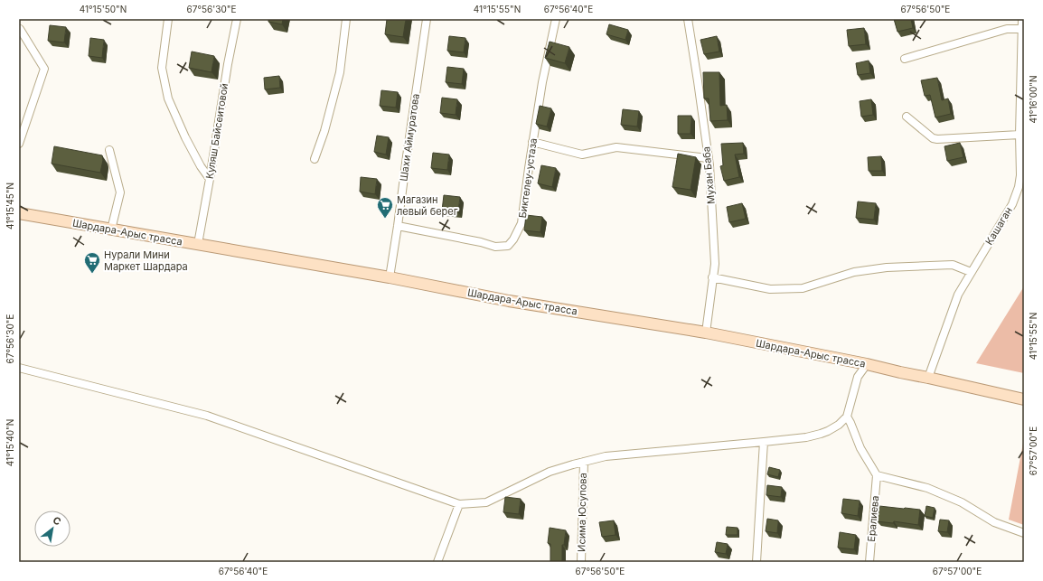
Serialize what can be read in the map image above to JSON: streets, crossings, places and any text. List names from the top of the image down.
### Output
{
  "streets": {
    "main road": ["Шардара-Арыс трасса"],
    "street": [
      "Куляш Байсеитовой",
      "Шахи Аймуратова",
      "Мухан Баба",
      "Биктелеу-устаза",
      "Кашаган",
      "Исима Юсупова",
      "Ералиева"
    ]
  },
  "crossings": [
    ["Куляш Байсеитовой", "Шардара-Арыс трасса"],
    ["Шахи Аймуратова", "Биктелеу-устаза"],
    ["Шахи Аймуратова", "Шардара-Арыс трасса"],
    ["Мухан Баба", "Шардара-Арыс трасса"],
    ["Кашаган", "Шардара-Арыс трасса"]
  ],
  "places": {
    "supermarket": ["Магазин левый берег", "Нурали Мини Маркет Шардара"]
  },
  "north": "top right",
  "coordinates": [
    "41°15'50\"N",
    "67°56'30\"E",
    "41°15'55\"N",
    "67°56'40\"E",
    "67°56'50\"E",
    "41°16'00\"N",
    "41°15'45\"N",
    "41°15'40\"N",
    "67°57'00\"E"
  ]
}
